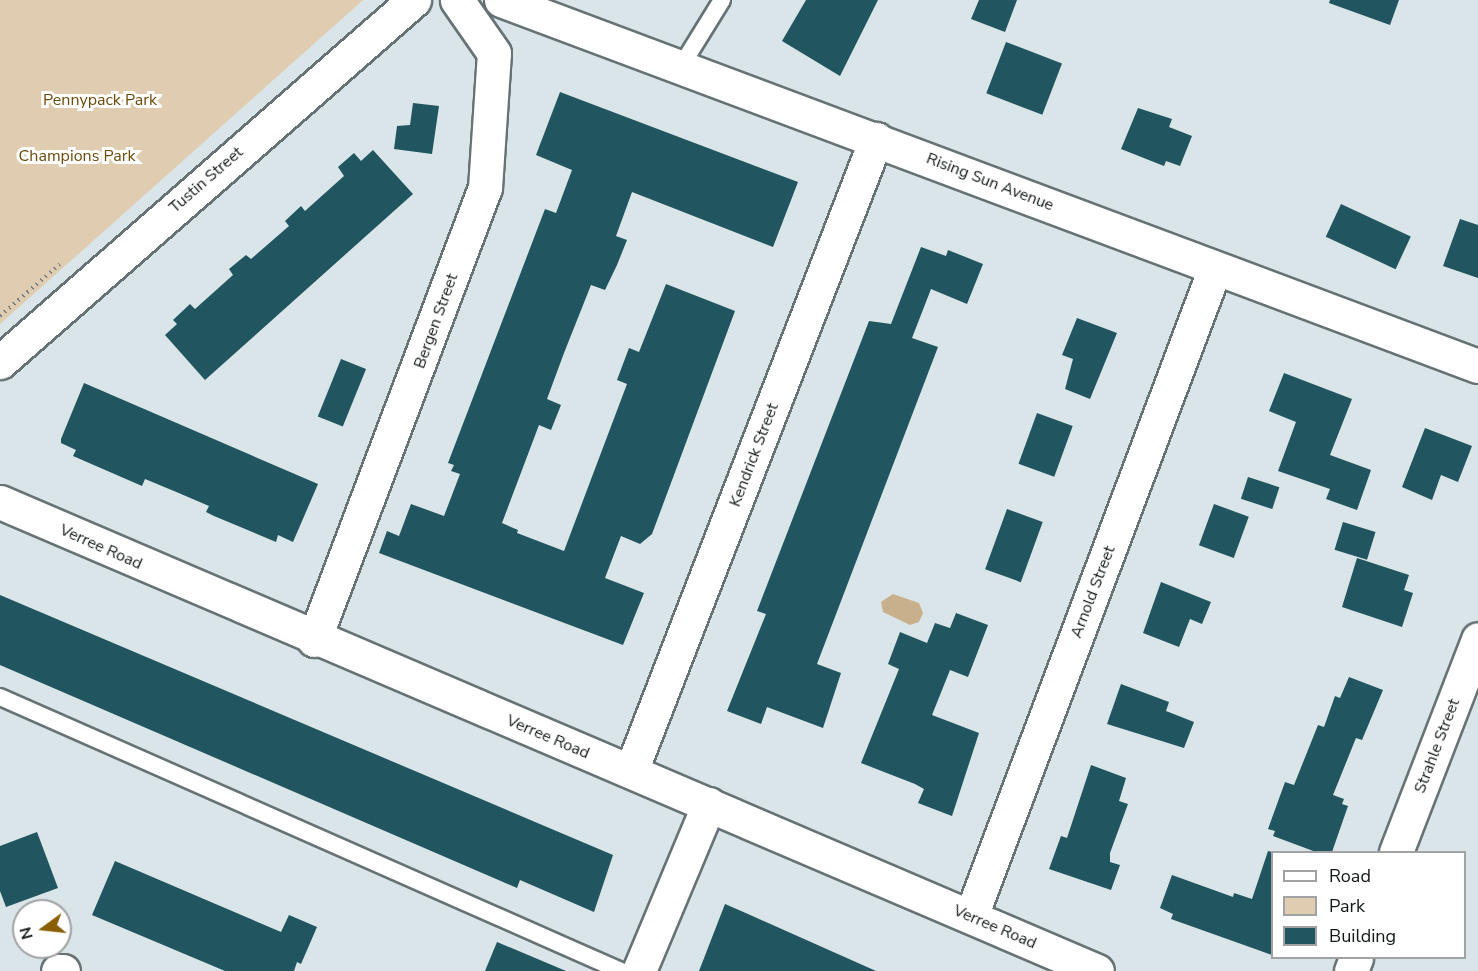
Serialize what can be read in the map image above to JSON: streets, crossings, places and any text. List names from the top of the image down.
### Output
{
  "streets": {
    "street": [
      "Tustin Street",
      "Rising Sun Avenue",
      "Bergen Street",
      "Kendrick Street",
      "Verree Road",
      "Arnold Street",
      "Strahle Street"
    ]
  },
  "crossings": [
    ["Rising Sun Avenue", "Kendrick Street"],
    ["Rising Sun Avenue", "Arnold Street"],
    ["Bergen Street", "Verree Road"],
    ["Kendrick Street", "Verree Road"],
    ["Verree Road", "Arnold Street"]
  ],
  "parks": ["Pennypack Park", "Champions Park"],
  "legend": ["Road", "Park", "Building"],
  "north": "left"
}
